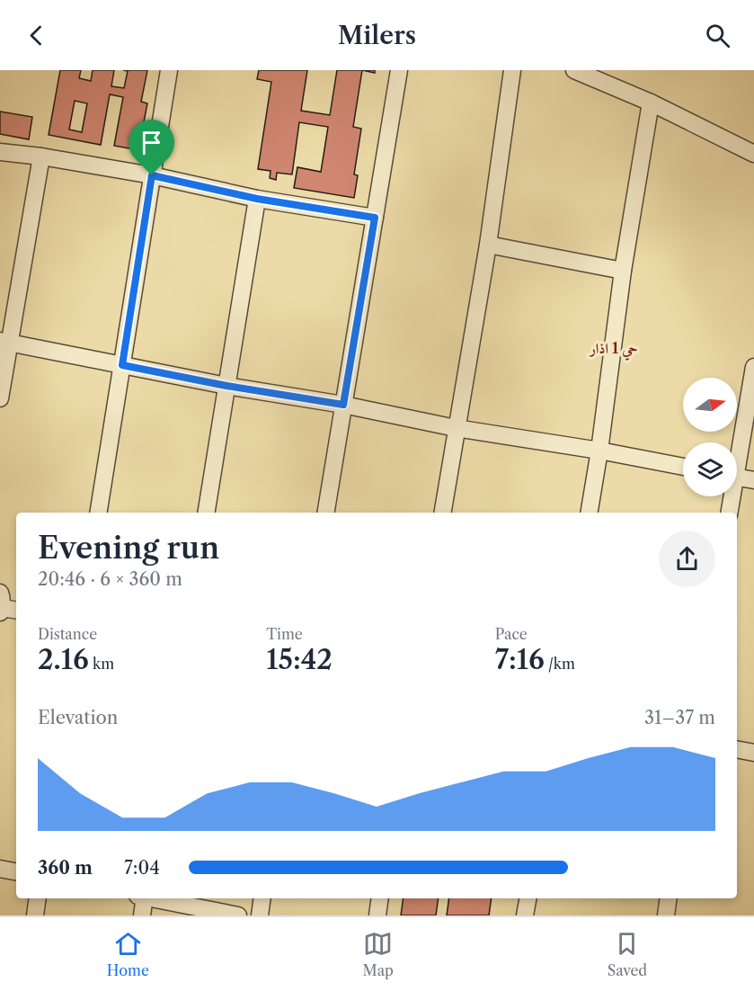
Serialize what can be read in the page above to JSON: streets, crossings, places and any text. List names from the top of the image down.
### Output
{
  "districts": ["حي 1 اذار"],
  "north": "right",
  "page": {
    "header": "Milers",
    "heading": ["Evening run", "20:46 · 6 × 360 m"],
    "stats": [
      ["Distance", "2.16 km"],
      ["Time", "15:42"],
      ["Pace", "7:16 /km"]
    ],
    "chart": ["Elevation", "31–37 m"],
    "list": [
      {
        "name": "360 m",
        "note": "7:04"
      }
    ],
    "tabs": ["Home", "Map", "Saved"]
  }
}
